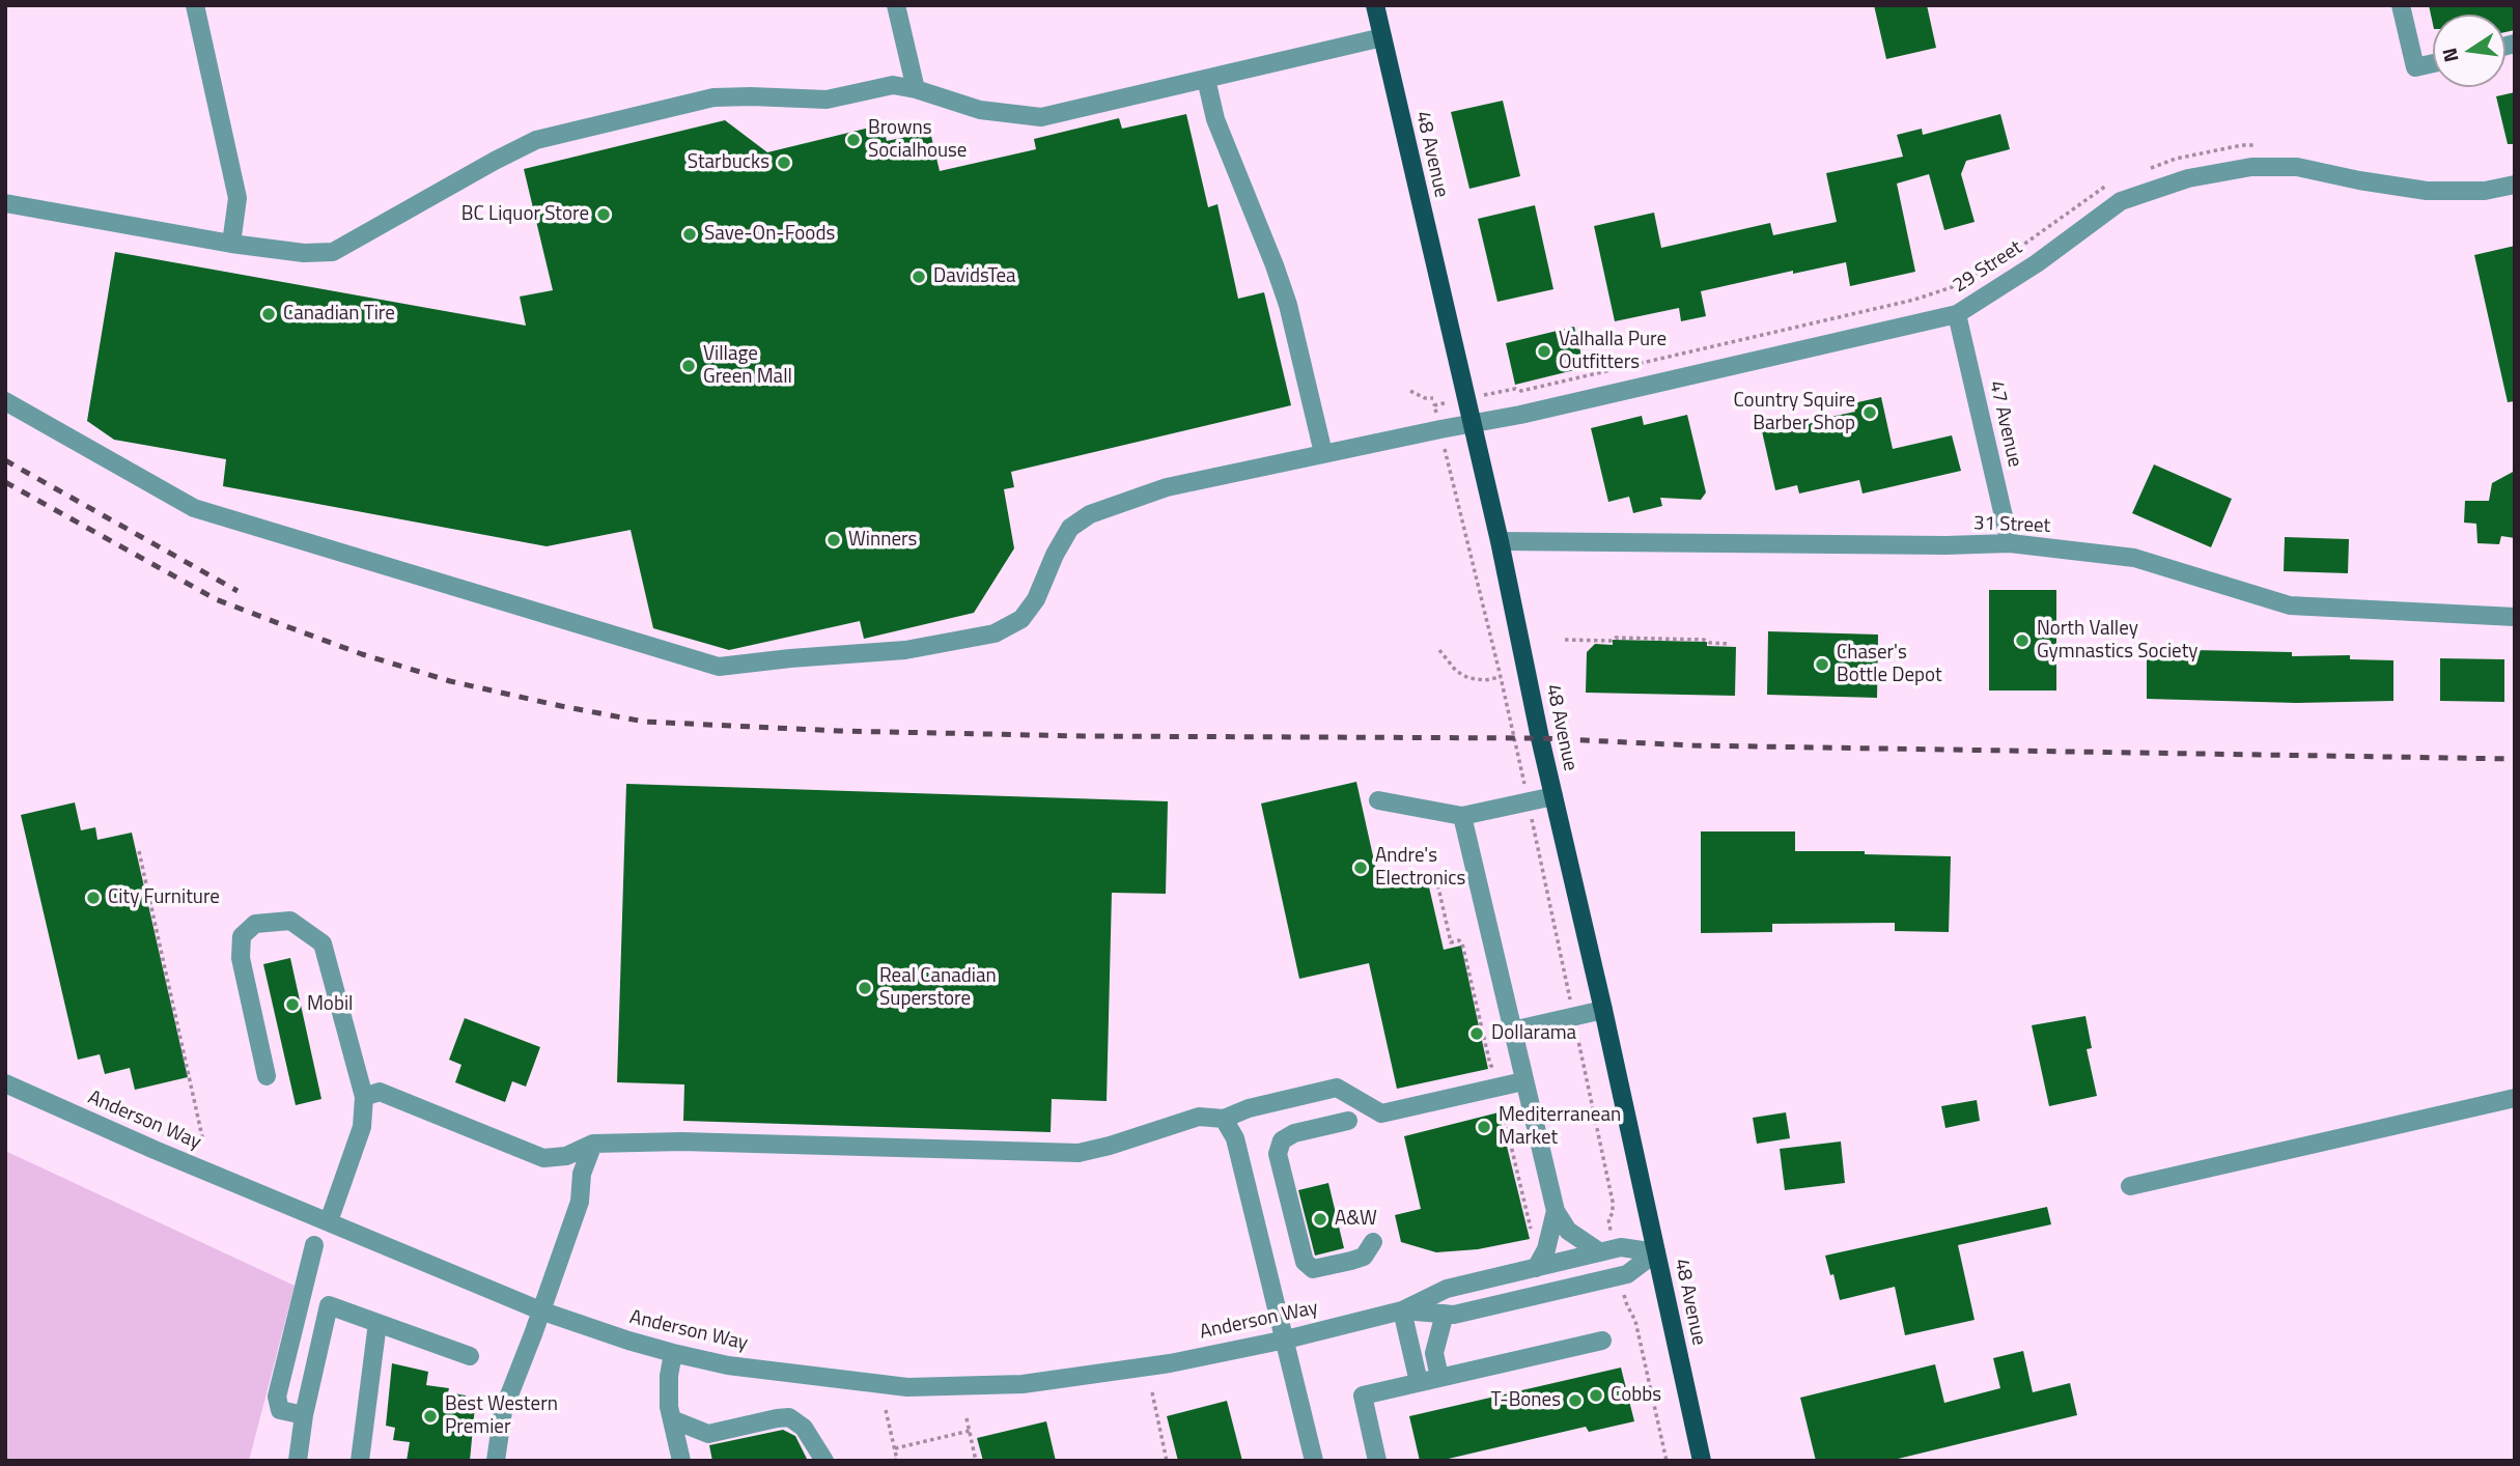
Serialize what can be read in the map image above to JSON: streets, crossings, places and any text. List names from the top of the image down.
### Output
{
  "streets": {
    "main road": ["48 Avenue"],
    "street": [
      "29 Street",
      "47 Avenue",
      "31 Street",
      "Anderson Way"
    ]
  },
  "crossings": [
    ["48 Avenue", "29 Street"],
    ["48 Avenue", "31 Street"],
    ["48 Avenue", "Anderson Way"],
    ["29 Street", "47 Avenue"],
    ["47 Avenue", "31 Street"]
  ],
  "places": [
    "Browns Socialhouse",
    "Starbucks",
    "BC Liquor Store",
    "Save-On-Foods",
    "DavidsTea",
    "Canadian Tire",
    "Valhalla Pure Outfitters",
    "Village Green Mall",
    "Country Squire Barber Shop",
    "Winners",
    "North Valley Gymnastics Society",
    "Chaser's Bottle Depot",
    "Andre's Electronics",
    "City Furniture",
    "Real Canadian Superstore",
    "Mobil",
    "Dollarama",
    "Mediterranean Market",
    "A&W",
    "Cobbs",
    "T-Bones",
    "Best Western Premier"
  ],
  "north": "left"
}
